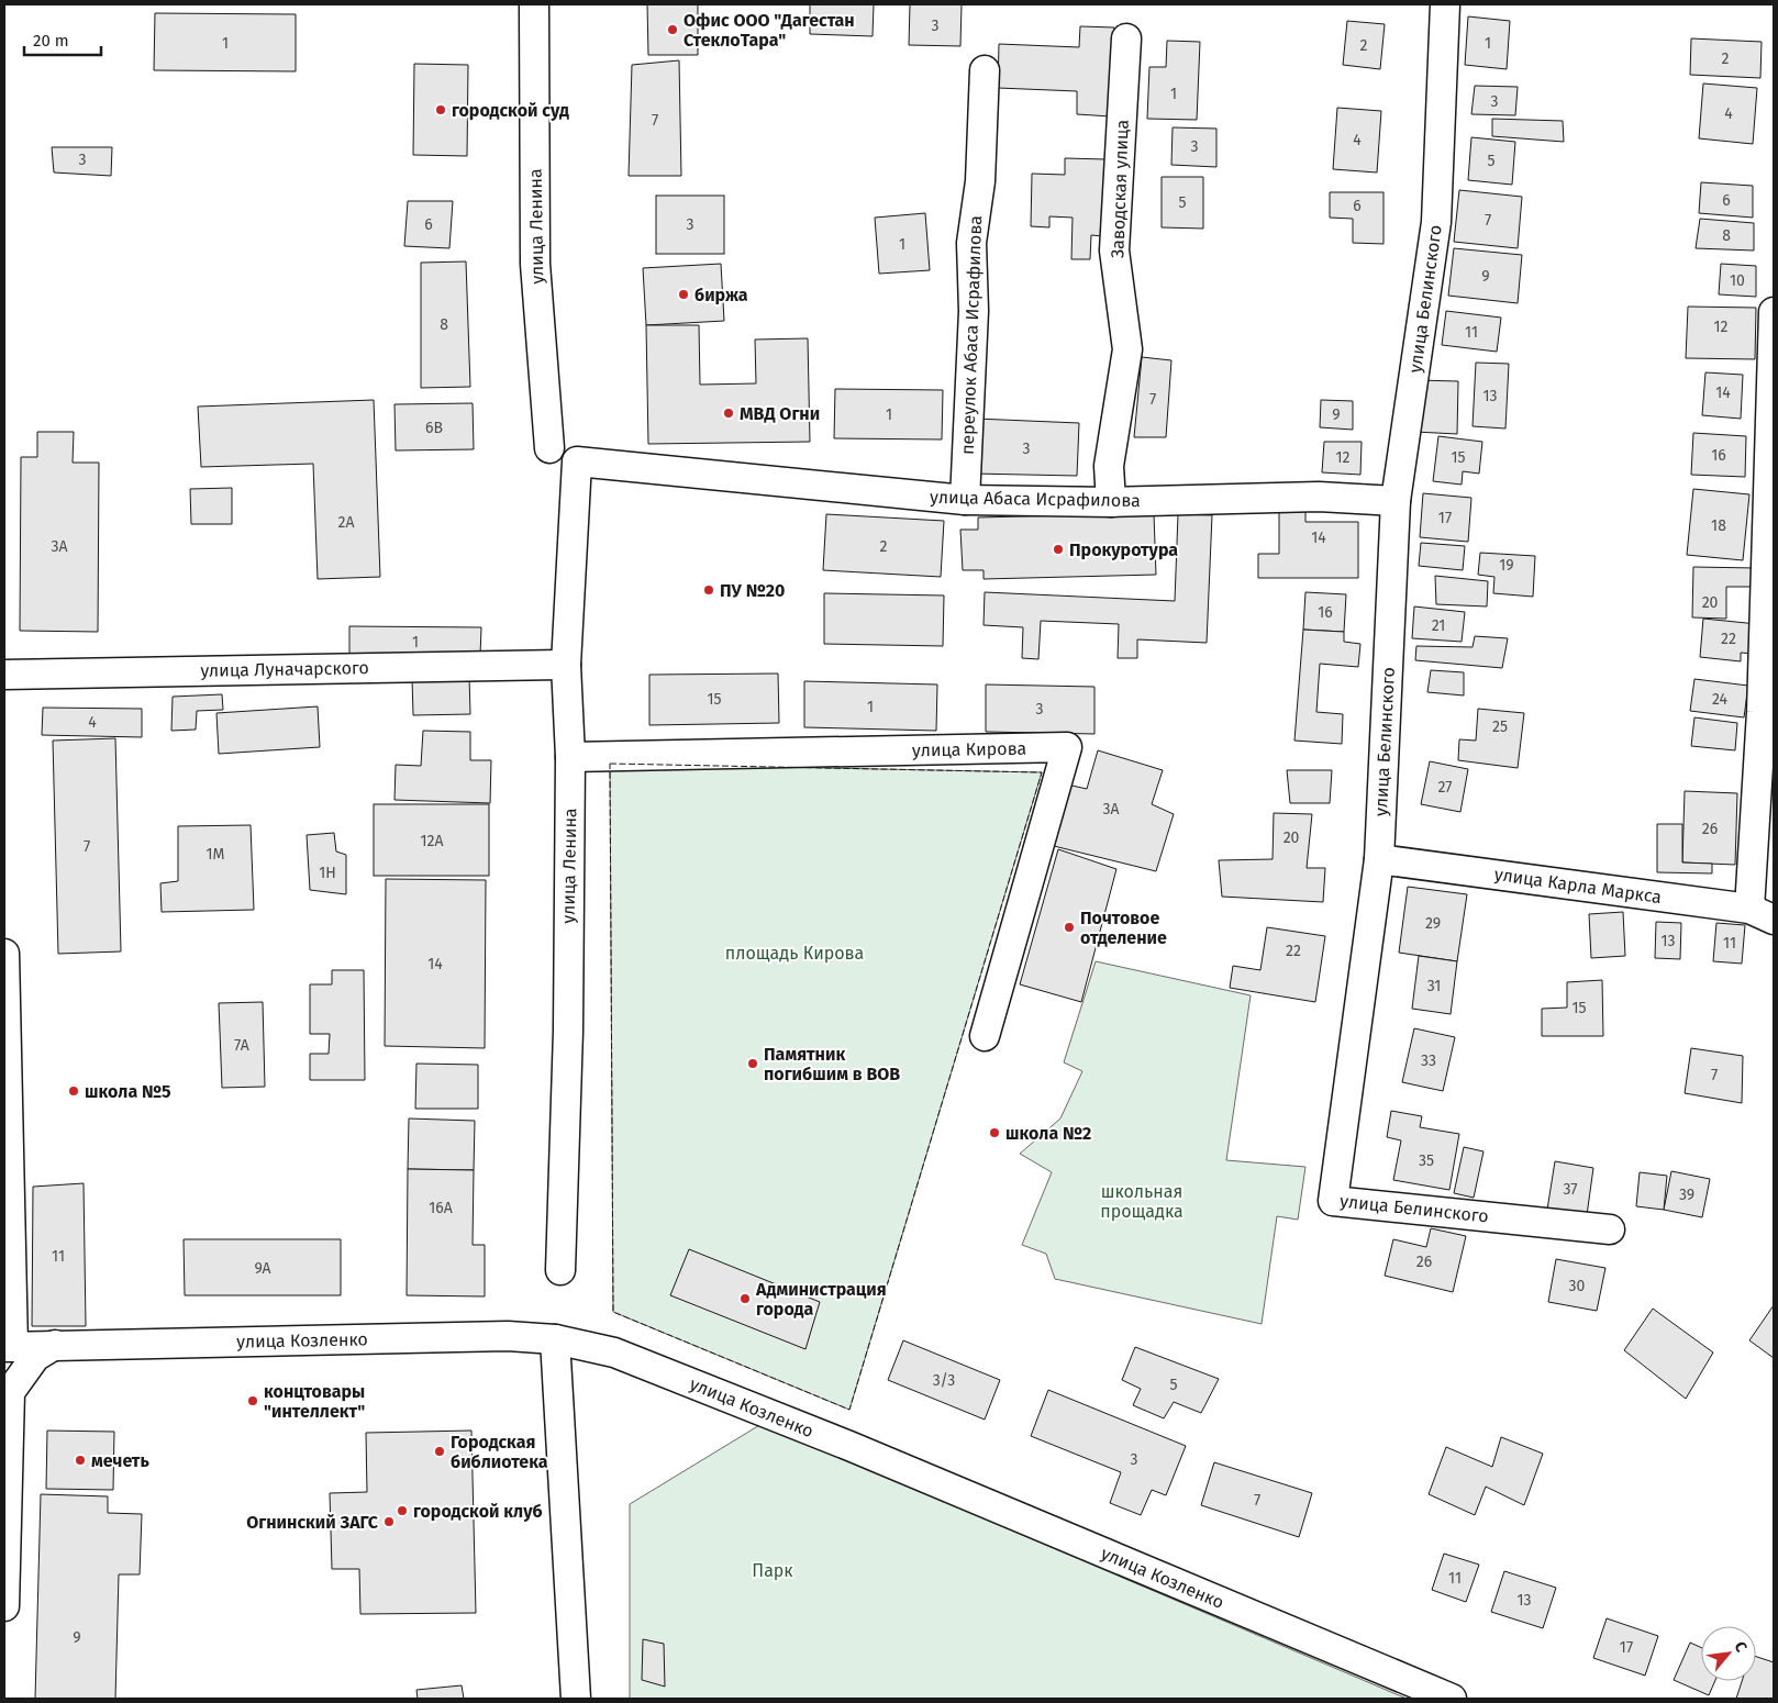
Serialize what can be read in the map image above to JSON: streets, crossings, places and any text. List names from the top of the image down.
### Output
{
  "streets": {
    "street": [
      "Заводская улица",
      "улица Ленина",
      "улица Белинского",
      "переулок Абаса Исрафилова",
      "улица Абаса Исрафилова",
      "улица Луначарского",
      "улица Кирова",
      "улица Карла Маркса",
      "улица Козленко"
    ]
  },
  "crossings": [
    ["Заводская улица", "улица Абаса Исрафилова"],
    ["улица Ленина", "улица Абаса Исрафилова"],
    ["улица Ленина", "улица Луначарского"],
    ["улица Ленина", "улица Кирова"],
    ["улица Белинского", "улица Абаса Исрафилова"],
    ["улица Белинского", "улица Карла Маркса"],
    ["переулок Абаса Исрафилова", "улица Абаса Исрафилова"]
  ],
  "parks": ["площадь Кирова", "школьная прощадка", "Парк"],
  "places": [
    "Офис ООО \"Дагестан СтеклоТара\"",
    "городской суд",
    "биржа",
    "МВД Огни",
    "Прокуротура",
    "ПУ №20",
    "Почтовое отделение",
    "Памятник погибшим в ВОВ",
    "школа №5",
    "школа №2",
    "Администрация города",
    "концтовары \"интеллект\"",
    "Городская библиотека",
    "мечеть",
    "городской клуб",
    "Огнинский ЗАГС"
  ],
  "house_numbers": [
    "3",
    "1",
    "1",
    "2",
    "2",
    "1",
    "3",
    "4",
    "7",
    "4",
    "3",
    "3",
    "5",
    "6",
    "5",
    "6",
    "7",
    "6",
    "3",
    "8",
    "1",
    "9",
    "10",
    "8",
    "12",
    "11",
    "14",
    "13",
    "7",
    "1",
    "9",
    "6В",
    "3",
    "16",
    "12",
    "15",
    "17",
    "2А",
    "18",
    "14",
    "3А",
    "2",
    "19",
    "20",
    "16",
    "21",
    "22",
    "1",
    "15",
    "24",
    "1",
    "3",
    "4",
    "25",
    "27",
    "3А",
    "26",
    "20",
    "12А",
    "7",
    "1М",
    "1Н",
    "29",
    "13",
    "11",
    "22",
    "14",
    "31",
    "15",
    "7А",
    "33",
    "7",
    "35",
    "37",
    "39",
    "16А",
    "11",
    "26",
    "9А",
    "30",
    "3/3",
    "5",
    "3",
    "7",
    "11",
    "13",
    "9",
    "17"
  ],
  "scale_bar": "20 m",
  "north": "top right"
}
